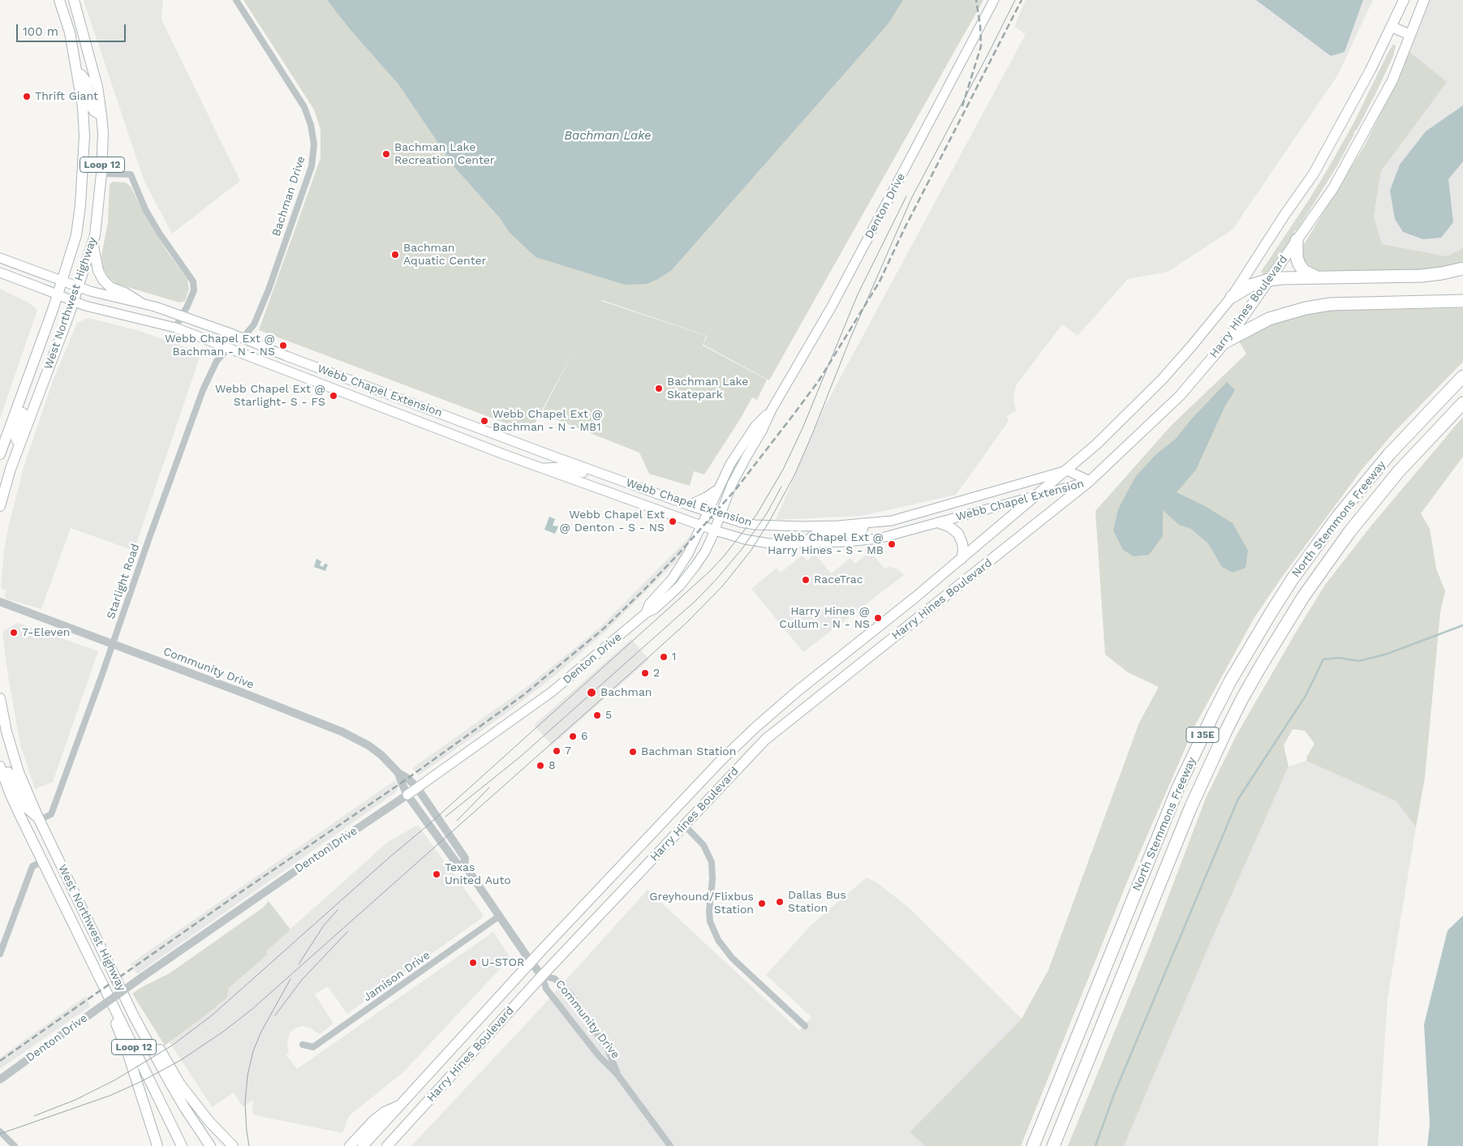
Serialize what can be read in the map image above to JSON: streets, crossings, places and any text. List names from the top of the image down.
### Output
{
  "streets": {
    "highway": ["North Stemmons Freeway", "I 35E"],
    "main road": [
      "Loop 12",
      "Denton Drive",
      "West Northwest Highway",
      "Harry Hines Boulevard",
      "Webb Chapel Extension"
    ],
    "street": [
      "Bachman Drive",
      "Starlight Road",
      "Community Drive",
      "Jamison Drive"
    ]
  },
  "crossings": [
    ["Bachman Drive", "Webb Chapel Extension"],
    ["Denton Drive", "Webb Chapel Extension"],
    ["Denton Drive", "Community Drive"],
    ["West Northwest Highway", "Webb Chapel Extension"],
    ["West Northwest Highway", "Starlight Road"],
    ["Harry Hines Boulevard", "Webb Chapel Extension"],
    ["Harry Hines Boulevard", "Community Drive"],
    ["Webb Chapel Extension", "Starlight Road"],
    ["Starlight Road", "Community Drive"],
    ["Community Drive", "Jamison Drive"]
  ],
  "water": ["Bachman Lake"],
  "places": [
    "Thrift Giant",
    "Bachman Lake Recreation Center",
    "Bachman Aquatic Center",
    "Webb Chapel Ext @ Bachman - N - NS",
    "Bachman Lake Skatepark",
    "Webb Chapel Ext @ Starlight- S - FS",
    "Webb Chapel Ext @ Bachman - N - MB1",
    "Webb Chapel Ext @ Denton - S - NS",
    "Webb Chapel Ext @ Harry Hines - S - MB",
    "RaceTrac",
    "Harry Hines @ Cullum - N - NS",
    "7-Eleven",
    "1",
    "2",
    "Bachman",
    "5",
    "6",
    "7",
    "Bachman Station",
    "8",
    "Texas United Auto",
    "Dallas Bus Station",
    "Greyhound/Flixbus Station",
    "U-STOR"
  ],
  "scale_bar": "100 m"
}
